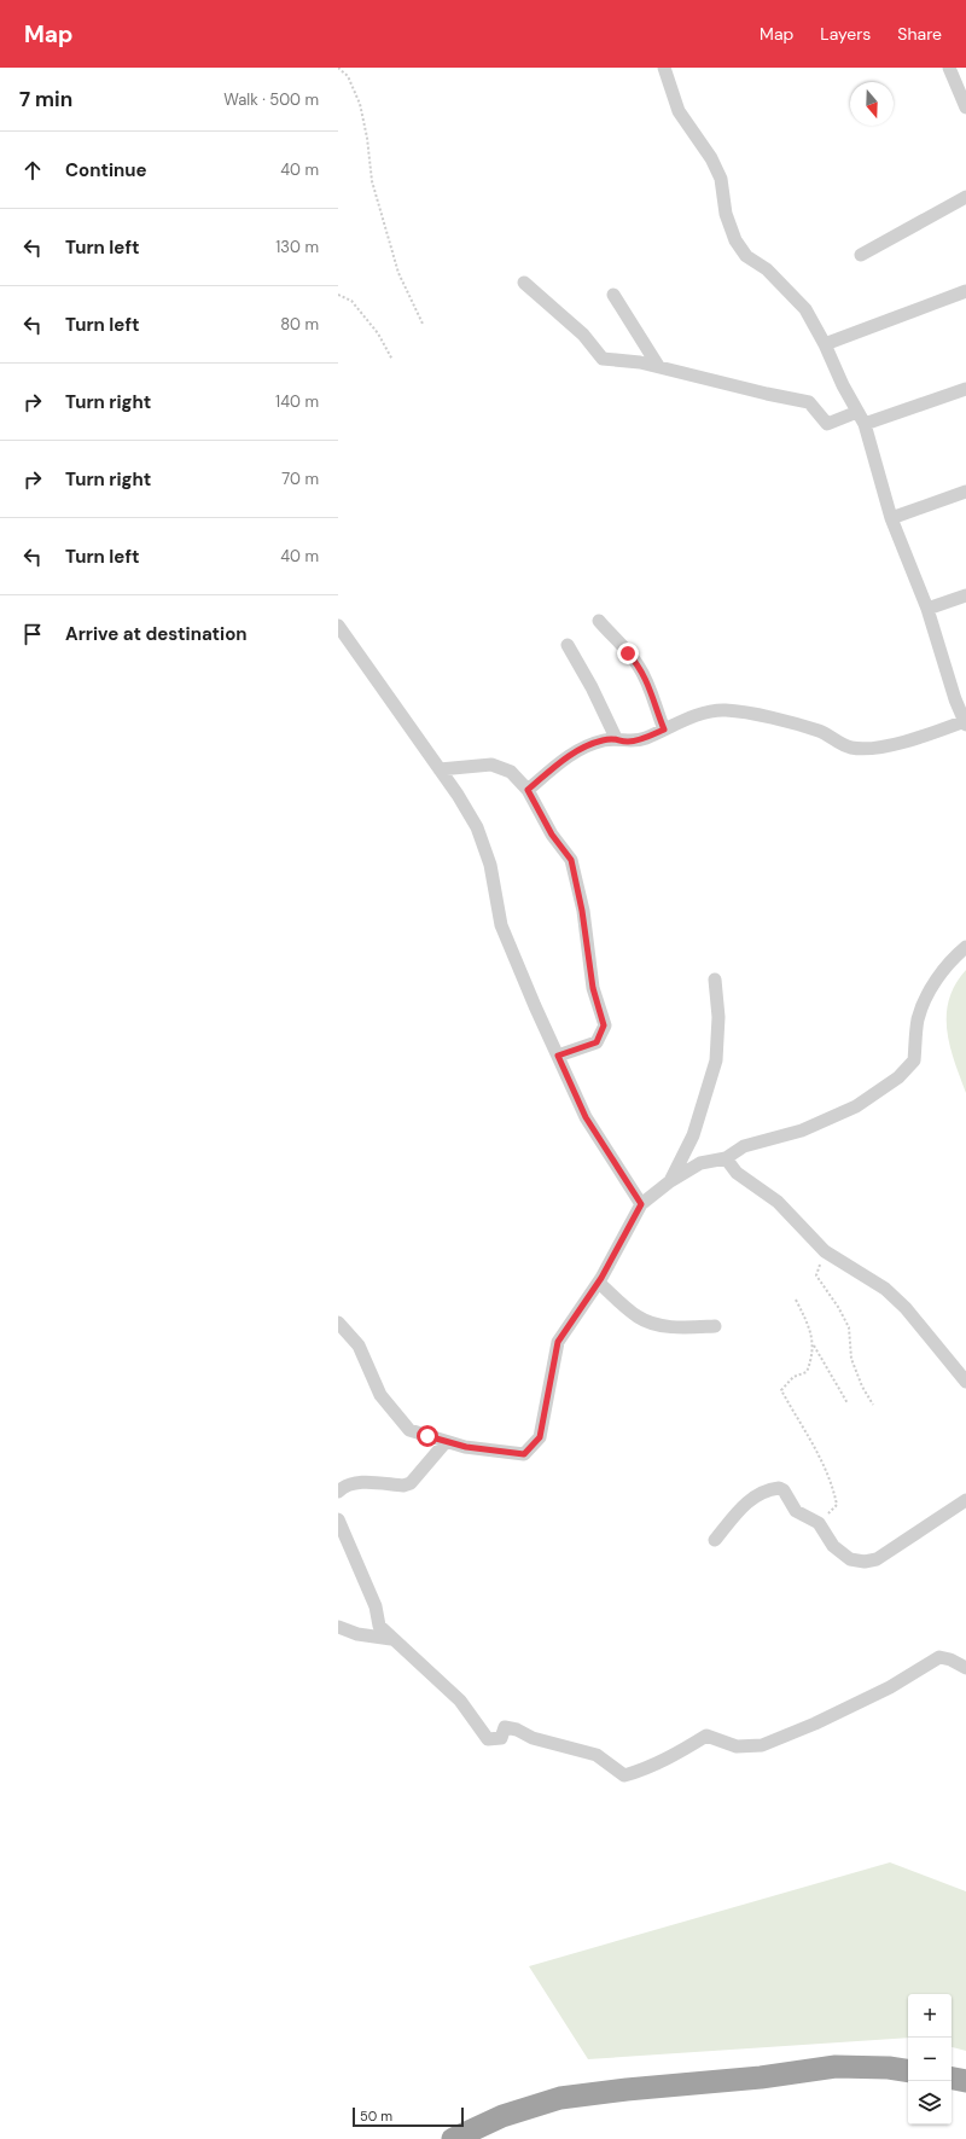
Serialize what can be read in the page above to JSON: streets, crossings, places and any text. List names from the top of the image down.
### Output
{
  "scale_bar": "50 m",
  "north": "bottom",
  "page": {
    "header": "Map",
    "nav": ["Map", "Layers", "Share"],
    "heading": ["7 min", "Walk · 500 m"],
    "list": [
      ["Continue", "40 m"],
      ["Turn left", "130 m"],
      ["Turn left", "80 m"],
      ["Turn right", "140 m"],
      ["Turn right", "70 m"],
      ["Turn left", "40 m"],
      "Arrive at destination"
    ],
    "map_buttons": ["+", "−"],
    "scale": "50 m"
  }
}
